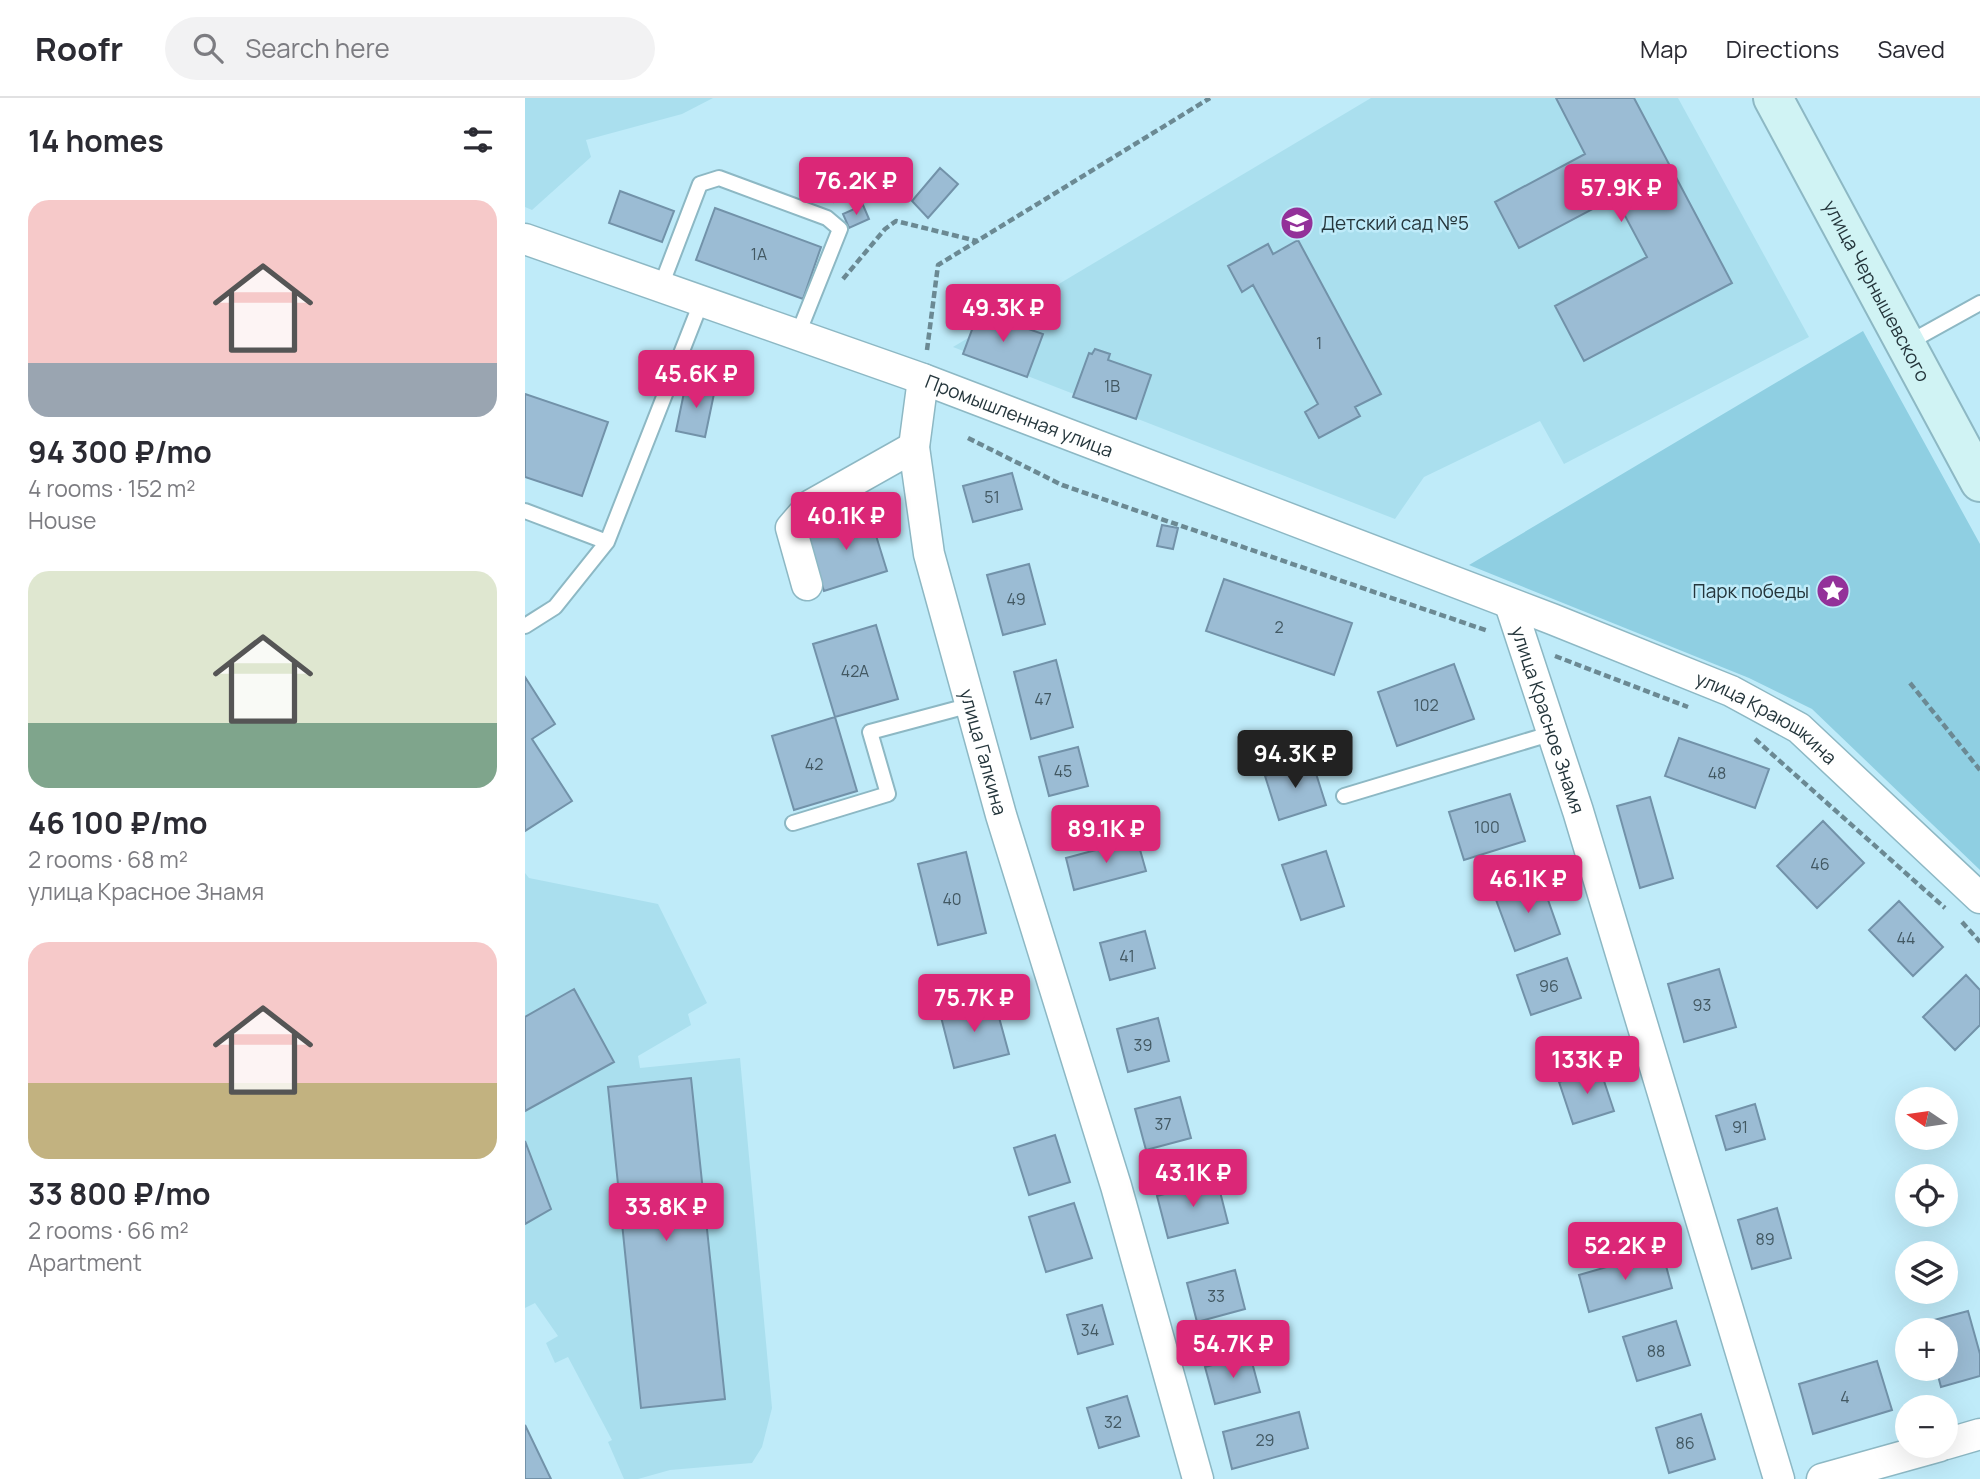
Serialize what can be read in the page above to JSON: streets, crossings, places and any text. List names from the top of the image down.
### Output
{
  "streets": {
    "main road": ["улица Чернышевского"],
    "street": [
      "Промышленная улица",
      "улица Красное Знамя",
      "улица Краюшкина",
      "улица Галкина"
    ]
  },
  "crossings": [
    ["Промышленная улица", "улица Красное Знамя"],
    ["Промышленная улица", "улица Краюшкина"],
    ["Промышленная улица", "улица Галкина"],
    ["улица Красное Знамя", "улица Краюшкина"]
  ],
  "places": {
    "school or university": ["Детский сад №5"],
    "place": ["Парк победы"]
  },
  "house_numbers": [
    "1А",
    "1",
    "1В",
    "51",
    "49",
    "2",
    "42А",
    "47",
    "102",
    "42",
    "45",
    "48",
    "100",
    "46",
    "40",
    "44",
    "41",
    "96",
    "93",
    "39",
    "37",
    "91",
    "89",
    "33",
    "34",
    "88",
    "4",
    "32",
    "29",
    "86"
  ],
  "north": "left",
  "page": {
    "header": "Roofr",
    "search": "Search here",
    "nav": ["Map", "Directions", "Saved"],
    "heading": "14 homes",
    "price": [
      "76.2K ₽",
      "57.9K ₽",
      "49.3K ₽",
      "45.6K ₽",
      "40.1K ₽",
      "94.3K ₽",
      "89.1K ₽",
      "46.1K ₽",
      "75.7K ₽",
      "133K ₽",
      "43.1K ₽",
      "33.8K ₽",
      "52.2K ₽",
      "54.7K ₽"
    ],
    "list": [
      {
        "name": "94 300 ₽/mo",
        "note": "4 rooms · 152 m² · House"
      },
      {
        "name": "46 100 ₽/mo",
        "note": "2 rooms · 68 m² · улица Красное Знамя"
      },
      {
        "name": "33 800 ₽/mo",
        "note": "2 rooms · 66 m² · Apartment"
      }
    ],
    "map_buttons": ["+", "−"]
  }
}
